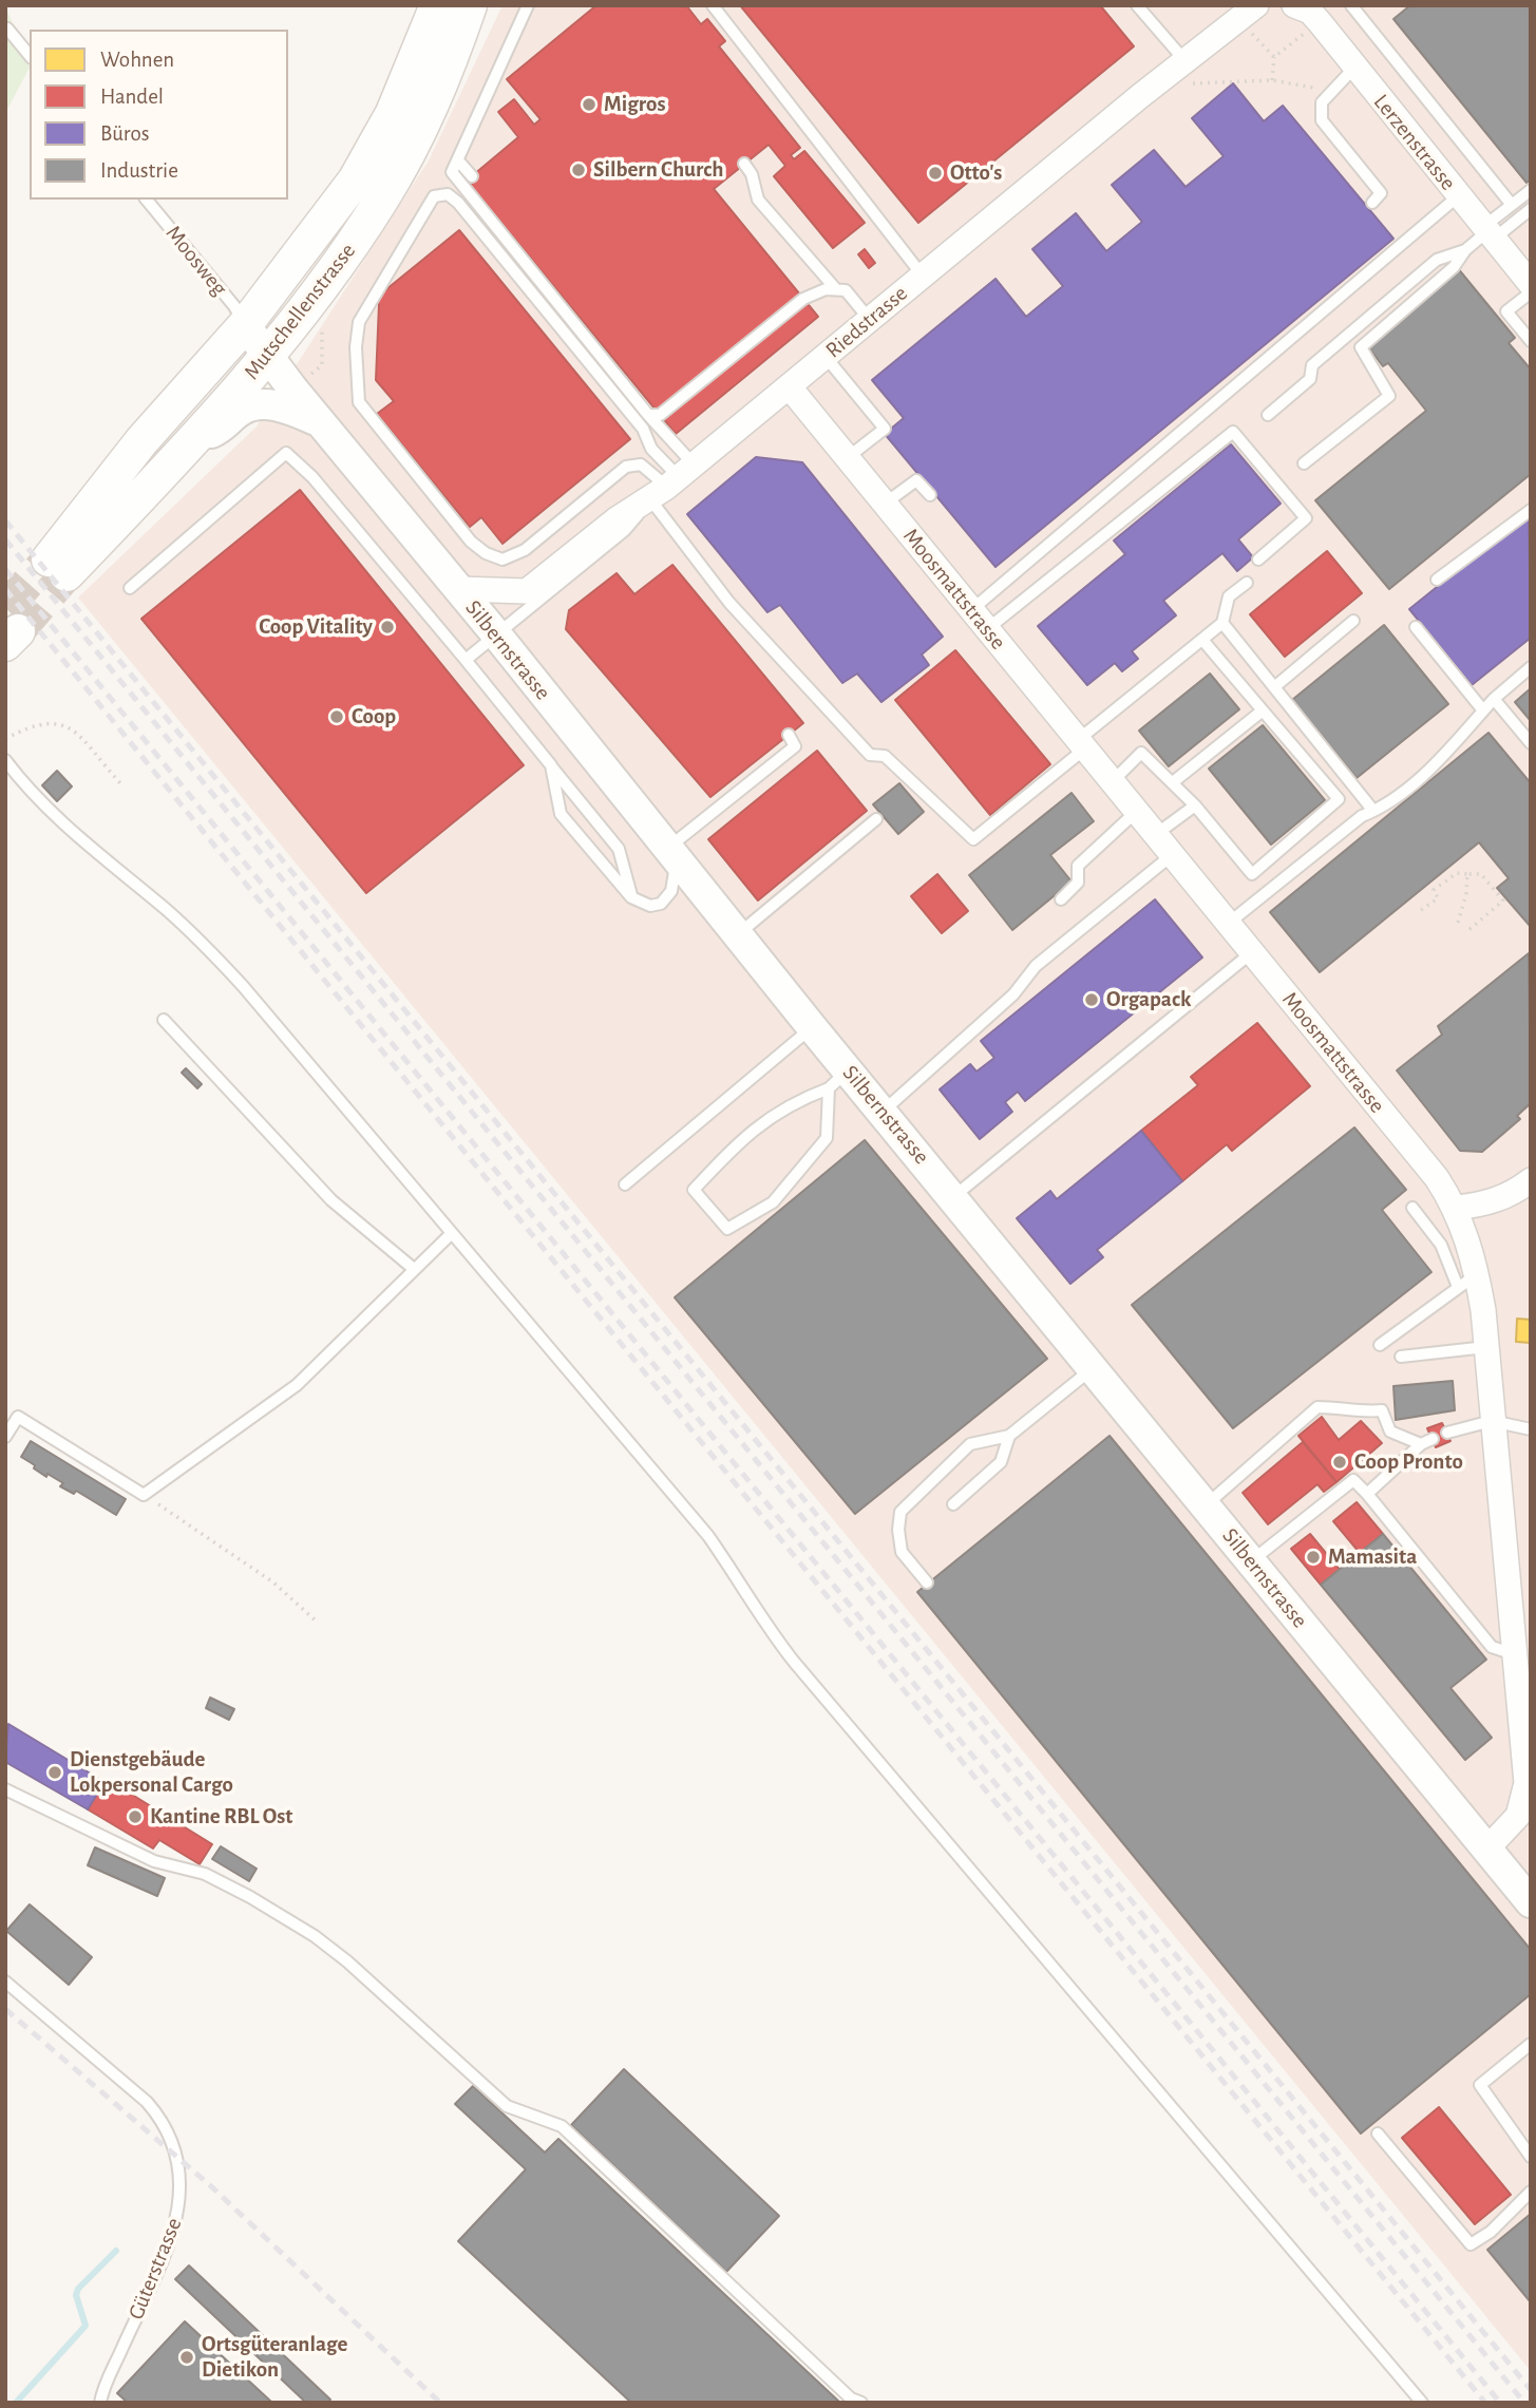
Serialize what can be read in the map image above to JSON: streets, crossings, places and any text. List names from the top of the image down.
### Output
{
  "streets": {
    "main road": ["Mutschellenstrasse"],
    "street": [
      "Lerzenstrasse",
      "Riedstrasse",
      "Moosmattstrasse",
      "Silbernstrasse"
    ],
    "lane": ["Moosweg", "Güterstrasse"]
  },
  "crossings": [
    ["Moosweg", "Mutschellenstrasse"],
    ["Moosweg", "Silbernstrasse"],
    ["Mutschellenstrasse", "Silbernstrasse"],
    ["Riedstrasse", "Moosmattstrasse"],
    ["Riedstrasse", "Silbernstrasse"],
    ["Moosmattstrasse", "Silbernstrasse"]
  ],
  "places": [
    "Migros",
    "Silbern Church",
    "Otto's",
    "Coop Vitality",
    "Coop",
    "Orgapack",
    "Coop Pronto",
    "Mamasita",
    "Dienstgebäude Lokpersonal Cargo",
    "Kantine RBL Ost",
    "Ortsgüteranlage Dietikon"
  ],
  "legend": [
    "Wohnen",
    "Handel",
    "Büros",
    "Industrie"
  ]
}
